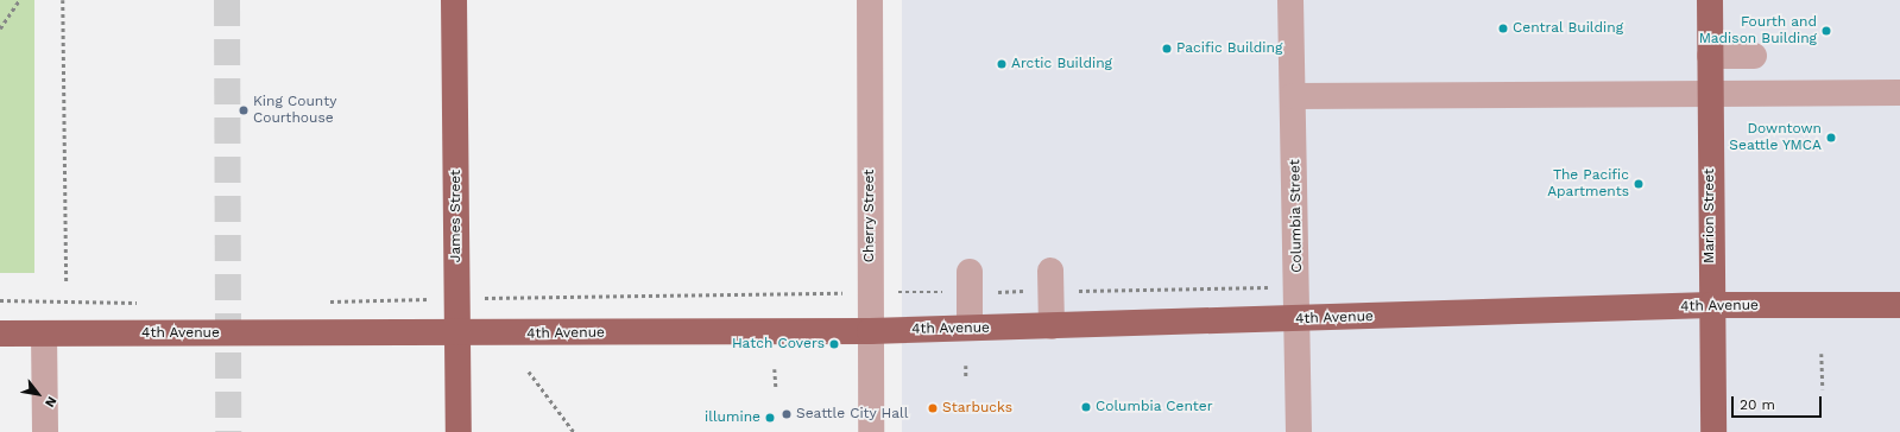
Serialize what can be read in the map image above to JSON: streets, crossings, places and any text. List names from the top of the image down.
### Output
{
  "streets": {
    "main road": ["James Street", "Marion Street", "4th Avenue"],
    "street": ["Cherry Street", "Columbia Street"]
  },
  "crossings": [
    ["James Street", "4th Avenue"],
    ["Cherry Street", "4th Avenue"],
    ["Columbia Street", "4th Avenue"],
    ["Marion Street", "4th Avenue"]
  ],
  "places": [
    "Central Building",
    "Fourth and Madison Building",
    "Pacific Building",
    "Arctic Building",
    "King County Courthouse",
    "Downtown Seattle YMCA",
    "The Pacific Apartments",
    "Hatch Covers",
    "Columbia Center",
    "Starbucks",
    "Seattle City Hall",
    "illumine"
  ],
  "scale_bar": "20 m",
  "north": "bottom right"
}
